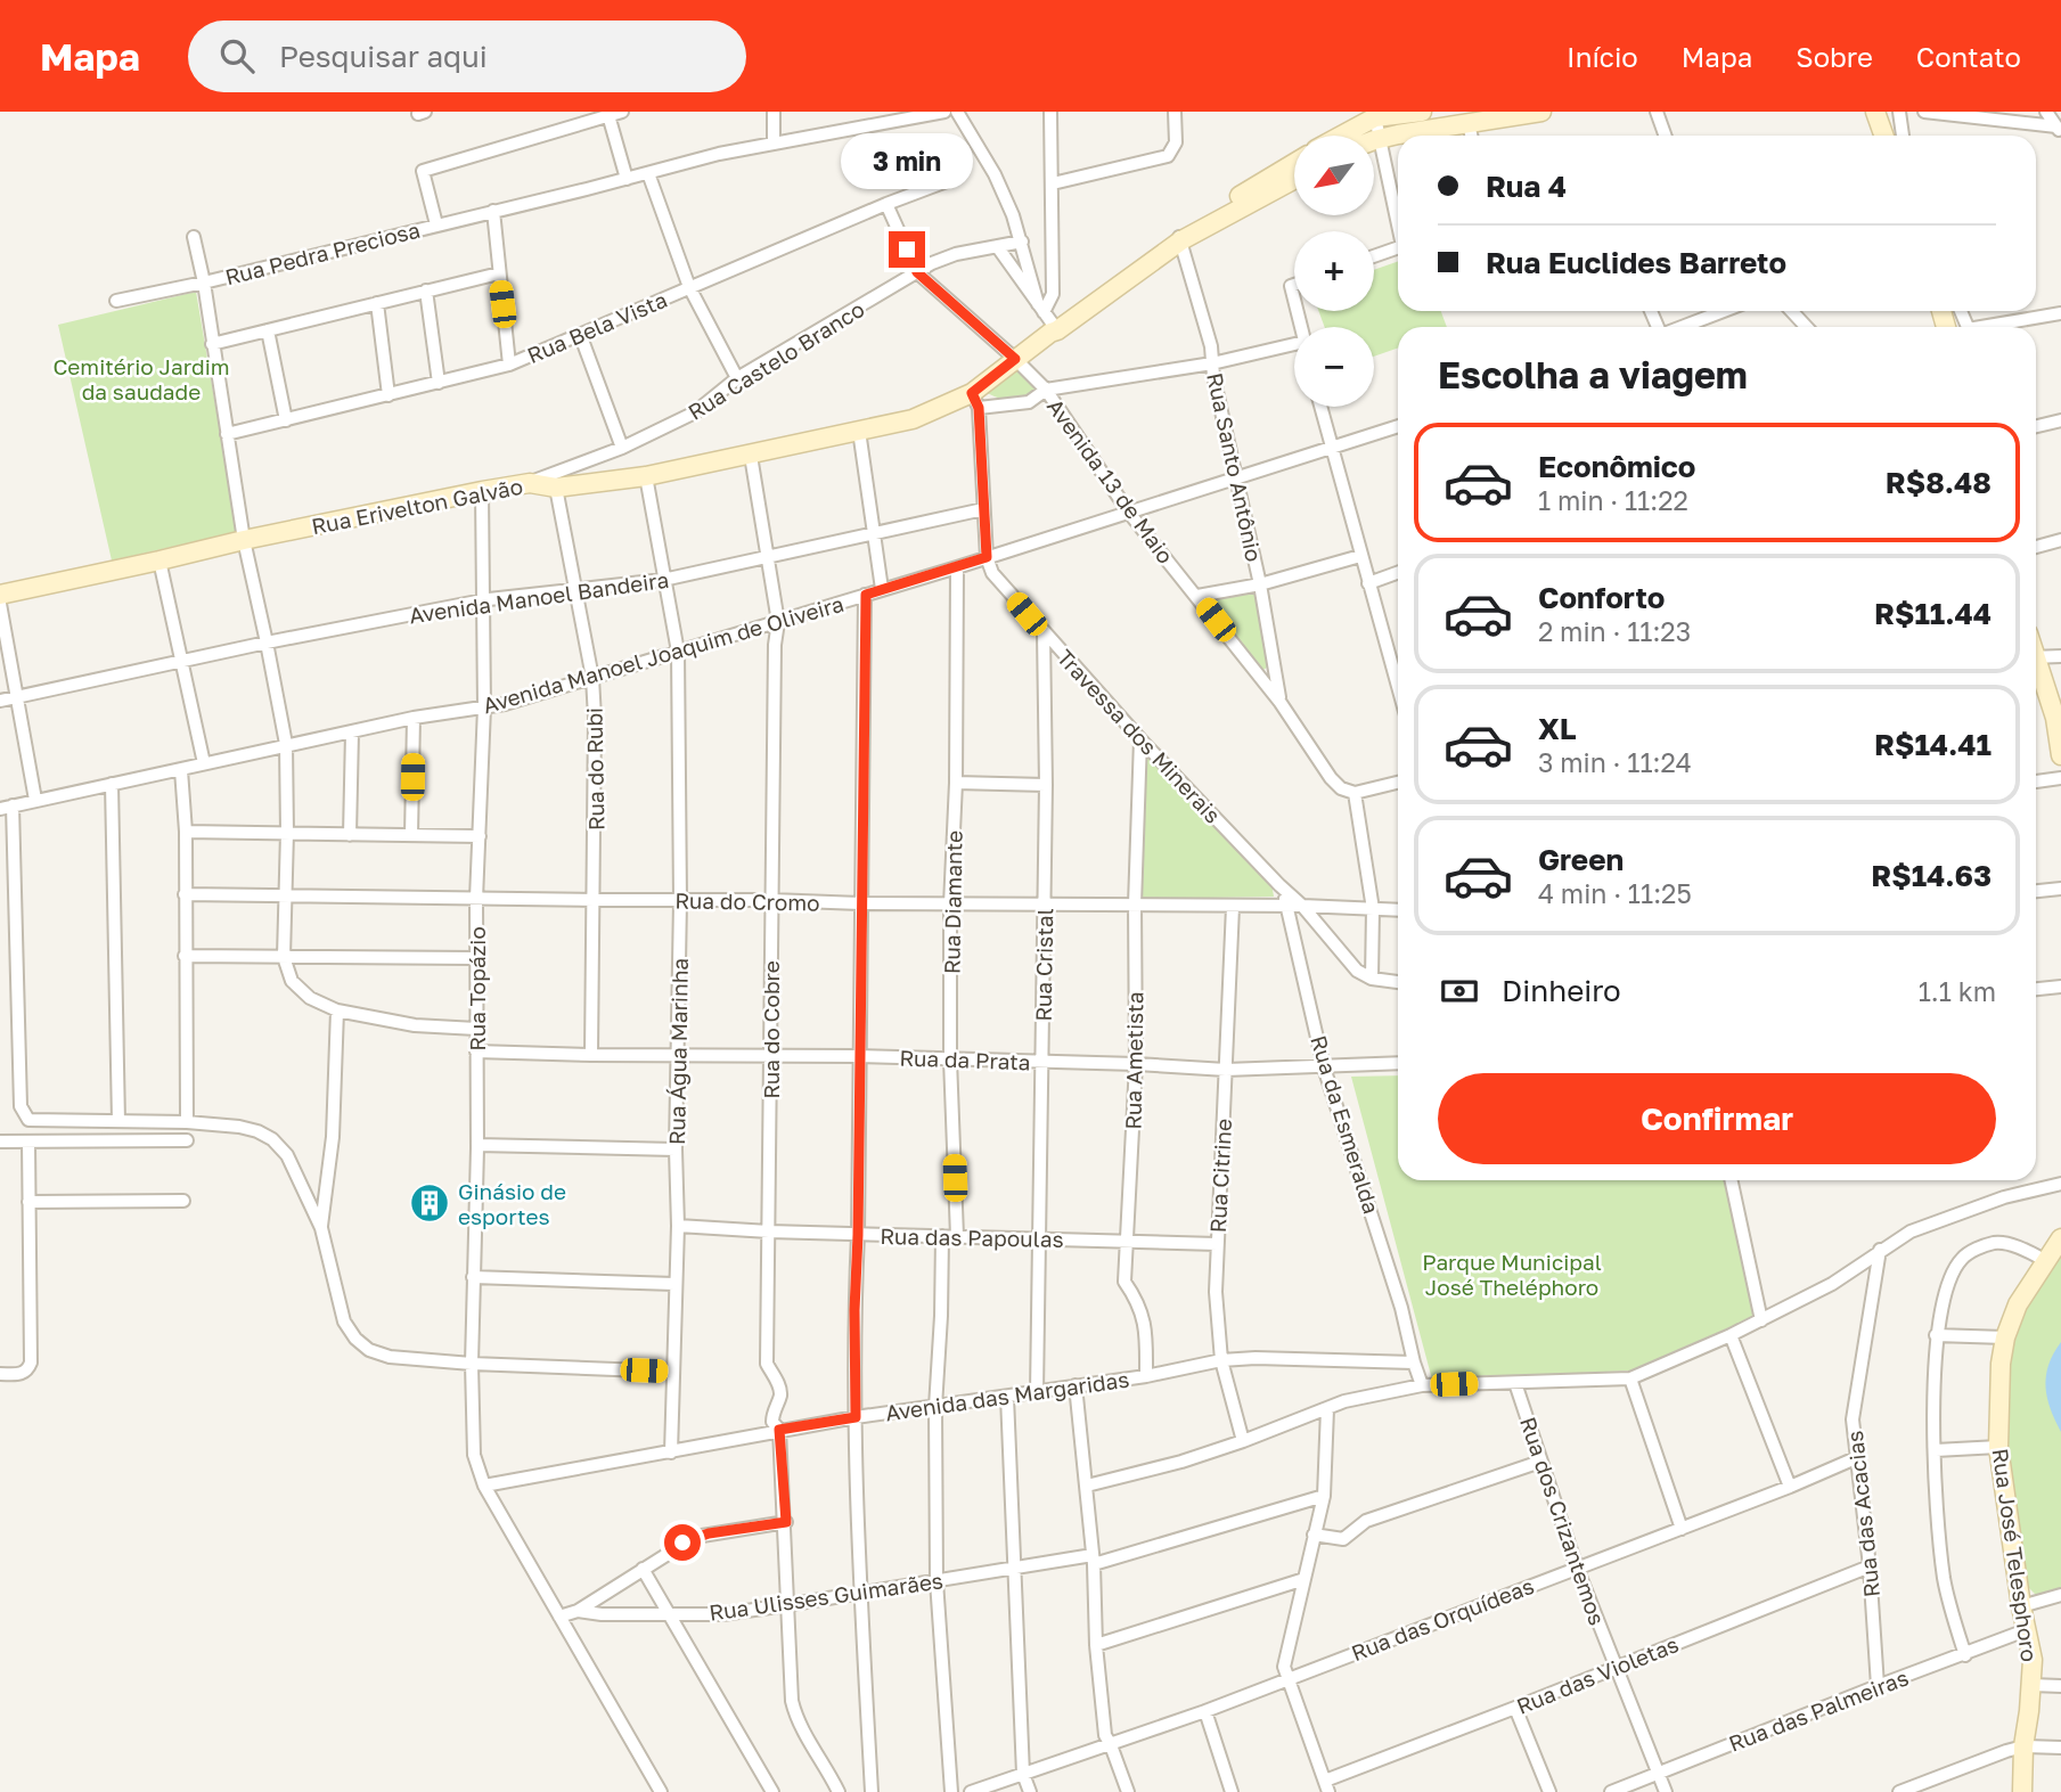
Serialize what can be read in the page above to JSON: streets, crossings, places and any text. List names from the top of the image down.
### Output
{
  "streets": {
    "main road": ["Rua Erivelton Galvão", "Rua José Telesphoro"],
    "street": [
      "Rua Pedra Preciosa",
      "Rua Bela Vista",
      "Rua Castelo Branco",
      "Rua Santo Antônio",
      "Avenida 13 de Maio",
      "Avenida Manoel Bandeira",
      "Avenida Manoel Joaquim de Oliveira",
      "Travessa dos Minerais",
      "Rua do Rubi",
      "Rua do Cromo",
      "Rua Diamante",
      "Rua Cristal",
      "Rua Topázio",
      "Rua do Cobre",
      "Rua Água Marinha",
      "Rua da Prata",
      "Rua Ametista",
      "Rua da Esmeralda",
      "Rua Citrine",
      "Rua das Papoulas",
      "Avenida das Margaridas",
      "Rua das Acacias",
      "Rua dos Crizantemos",
      "Rua Ulisses Guimarães",
      "Rua das Orquídeas",
      "Rua das Violetas",
      "Rua das Palmeiras"
    ]
  },
  "crossings": [
    ["Rua Pedra Preciosa", "Rua Bela Vista"],
    ["Rua Pedra Preciosa", "Rua Erivelton Galvão"],
    ["Rua Pedra Preciosa", "Avenida Manoel Bandeira"],
    ["Rua Pedra Preciosa", "Avenida Manoel Joaquim de Oliveira"],
    ["Rua Pedra Preciosa", "Rua do Cromo"],
    ["Rua Castelo Branco", "Avenida 13 de Maio"],
    ["Rua Castelo Branco", "Rua Erivelton Galvão"],
    ["Rua Santo Antônio", "Avenida 13 de Maio"],
    ["Rua Santo Antônio", "Rua Erivelton Galvão"],
    ["Rua Santo Antônio", "Avenida Manoel Joaquim de Oliveira"],
    ["Avenida 13 de Maio", "Rua Erivelton Galvão"],
    ["Avenida 13 de Maio", "Avenida Manoel Joaquim de Oliveira"],
    ["Rua Erivelton Galvão", "Rua do Rubi"],
    ["Rua Erivelton Galvão", "Rua Topázio"],
    ["Rua Erivelton Galvão", "Rua do Cobre"],
    ["Rua Erivelton Galvão", "Rua Água Marinha"],
    ["Avenida Manoel Bandeira", "Rua do Rubi"],
    ["Avenida Manoel Bandeira", "Rua Topázio"],
    ["Avenida Manoel Bandeira", "Rua do Cobre"],
    ["Avenida Manoel Bandeira", "Rua Água Marinha"],
    ["Avenida Manoel Joaquim de Oliveira", "Travessa dos Minerais"],
    ["Avenida Manoel Joaquim de Oliveira", "Rua do Rubi"],
    ["Avenida Manoel Joaquim de Oliveira", "Rua Diamante"],
    ["Avenida Manoel Joaquim de Oliveira", "Rua Topázio"],
    ["Avenida Manoel Joaquim de Oliveira", "Rua do Cobre"],
    ["Avenida Manoel Joaquim de Oliveira", "Rua Água Marinha"],
    ["Travessa dos Minerais", "Rua do Cromo"],
    ["Travessa dos Minerais", "Rua Cristal"],
    ["Travessa dos Minerais", "Rua Ametista"],
    ["Travessa dos Minerais", "Rua da Esmeralda"],
    ["Rua do Rubi", "Rua do Cromo"],
    ["Rua do Rubi", "Rua da Prata"],
    ["Rua do Cromo", "Rua Diamante"],
    ["Rua do Cromo", "Rua Cristal"],
    ["Rua do Cromo", "Rua Topázio"],
    ["Rua do Cromo", "Rua do Cobre"],
    ["Rua do Cromo", "Rua Água Marinha"],
    ["Rua do Cromo", "Rua Ametista"],
    ["Rua do Cromo", "Rua da Esmeralda"],
    ["Rua do Cromo", "Rua Citrine"],
    ["Rua Diamante", "Rua da Prata"],
    ["Rua Diamante", "Rua das Papoulas"],
    ["Rua Cristal", "Rua da Prata"],
    ["Rua Cristal", "Rua das Papoulas"],
    ["Rua Cristal", "Avenida das Margaridas"],
    ["Rua Topázio", "Rua da Prata"],
    ["Rua Topázio", "Avenida das Margaridas"],
    ["Rua Topázio", "Rua Ulisses Guimarães"],
    ["Rua do Cobre", "Rua da Prata"],
    ["Rua do Cobre", "Rua das Papoulas"],
    ["Rua do Cobre", "Avenida das Margaridas"],
    ["Rua Água Marinha", "Rua da Prata"],
    ["Rua Água Marinha", "Rua das Papoulas"],
    ["Rua Água Marinha", "Avenida das Margaridas"],
    ["Rua da Prata", "Rua Ametista"],
    ["Rua da Prata", "Rua da Esmeralda"],
    ["Rua da Prata", "Rua Citrine"],
    ["Rua Ametista", "Rua das Papoulas"],
    ["Rua Ametista", "Avenida das Margaridas"],
    ["Rua da Esmeralda", "Avenida das Margaridas"],
    ["Rua Citrine", "Rua das Papoulas"],
    ["Rua Citrine", "Avenida das Margaridas"],
    ["Rua das Acacias", "Rua das Orquídeas"],
    ["Rua das Acacias", "Rua das Violetas"],
    ["Rua das Acacias", "Rua das Palmeiras"],
    ["Rua dos Crizantemos", "Rua das Orquídeas"],
    ["Rua dos Crizantemos", "Rua das Violetas"],
    ["Rua dos Crizantemos", "Rua das Palmeiras"],
    ["Rua José Telesphoro", "Rua das Palmeiras"]
  ],
  "parks": ["Cemitério Jardim da saudade", "Parque Municipal José Theléphoro"],
  "places": {
    "building": ["Ginásio de esportes"]
  },
  "north": "bottom left",
  "page": {
    "header": "Mapa",
    "search": "Pesquisar aqui",
    "nav": [
      "Início",
      "Mapa",
      "Sobre",
      "Contato"
    ],
    "bubble": "3 min",
    "map_buttons": ["+", "−"],
    "banner": ["Rua 4", "Rua Euclides Barreto"],
    "heading": "Escolha a viagem",
    "list": [
      {
        "name": "Econômico",
        "note": "1 min · 11:22",
        "value": "R$8.48"
      },
      {
        "name": "Conforto",
        "note": "2 min · 11:23",
        "value": "R$11.44"
      },
      {
        "name": "XL",
        "note": "3 min · 11:24",
        "value": "R$14.41"
      },
      {
        "name": "Green",
        "note": "4 min · 11:25",
        "value": "R$14.63"
      }
    ],
    "pay": ["Dinheiro", "1.1 km"],
    "buttons": "Confirmar"
  }
}
